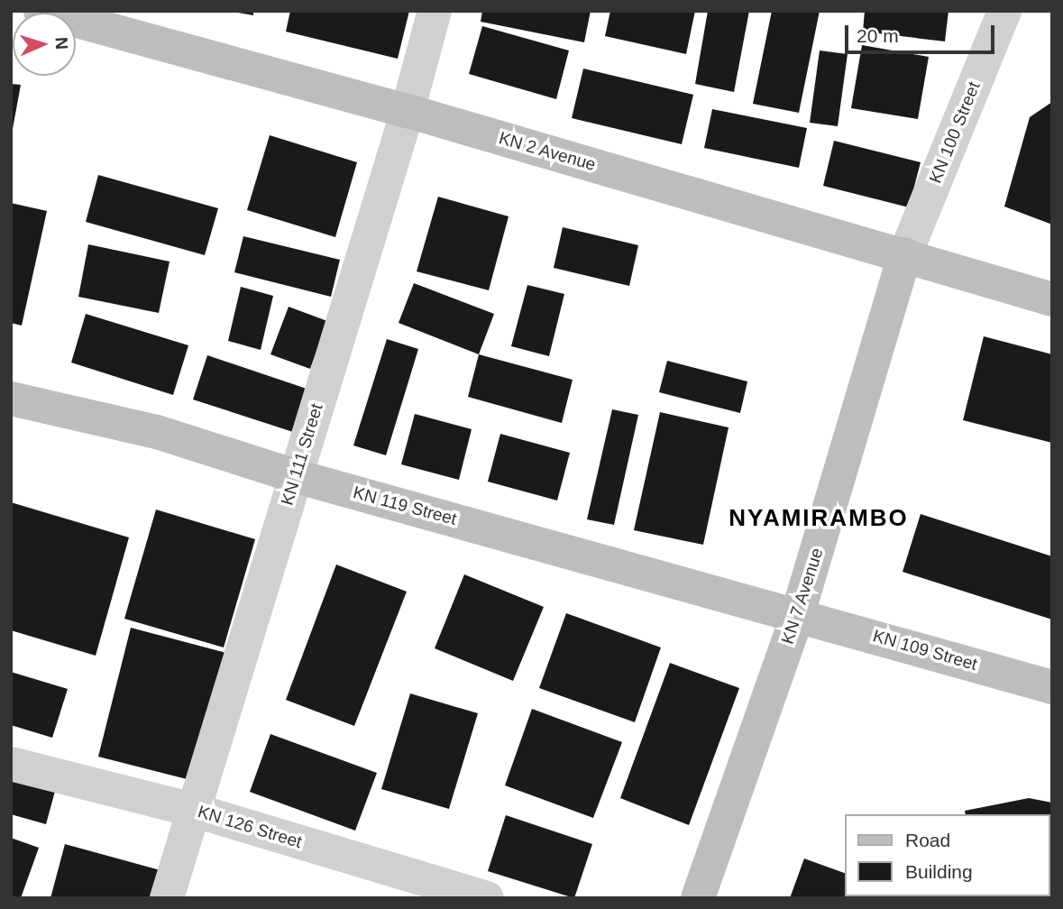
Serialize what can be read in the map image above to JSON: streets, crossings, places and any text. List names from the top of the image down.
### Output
{
  "streets": {
    "main road": [
      "KN 2 Avenue",
      "KN 119 Street",
      "KN 7 Avenue",
      "KN 109 Street"
    ],
    "street": ["KN 100 Street", "KN 111 Street", "KN 126 Street"]
  },
  "crossings": [
    ["KN 100 Street", "KN 2 Avenue"],
    ["KN 100 Street", "KN 7 Avenue"],
    ["KN 2 Avenue", "KN 111 Street"],
    ["KN 2 Avenue", "KN 7 Avenue"],
    ["KN 111 Street", "KN 119 Street"],
    ["KN 111 Street", "KN 126 Street"],
    ["KN 119 Street", "KN 7 Avenue"],
    ["KN 119 Street", "KN 109 Street"],
    ["KN 7 Avenue", "KN 109 Street"]
  ],
  "districts": ["NYAMIRAMBO"],
  "legend": ["Road", "Building"],
  "scale_bar": "20 m",
  "north": "right"
}
